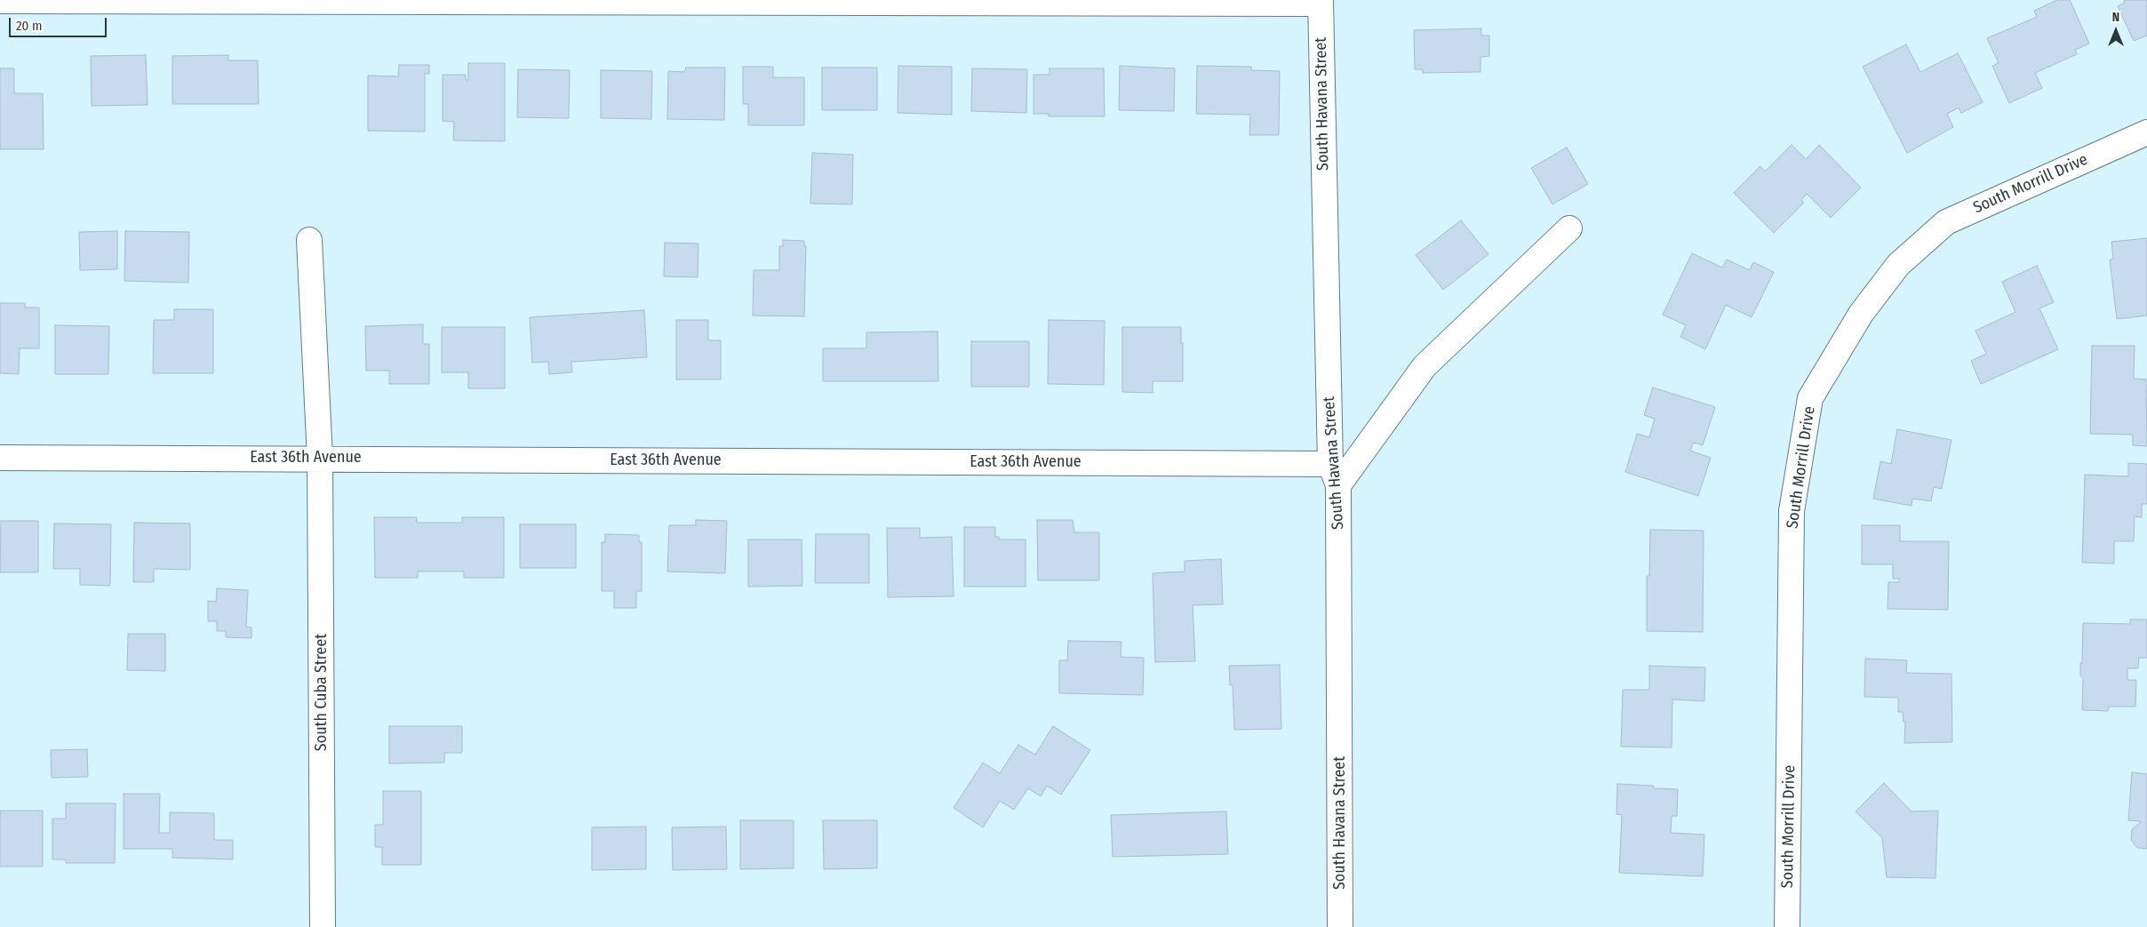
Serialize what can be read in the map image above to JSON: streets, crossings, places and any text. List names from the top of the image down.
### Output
{
  "streets": {
    "street": [
      "South Havana Street",
      "South Morrill Drive",
      "East 36th Avenue",
      "South Cuba Street"
    ]
  },
  "crossings": [
    ["South Havana Street", "East 36th Avenue"],
    ["East 36th Avenue", "South Cuba Street"]
  ],
  "scale_bar": "20 m",
  "north": "top"
}
